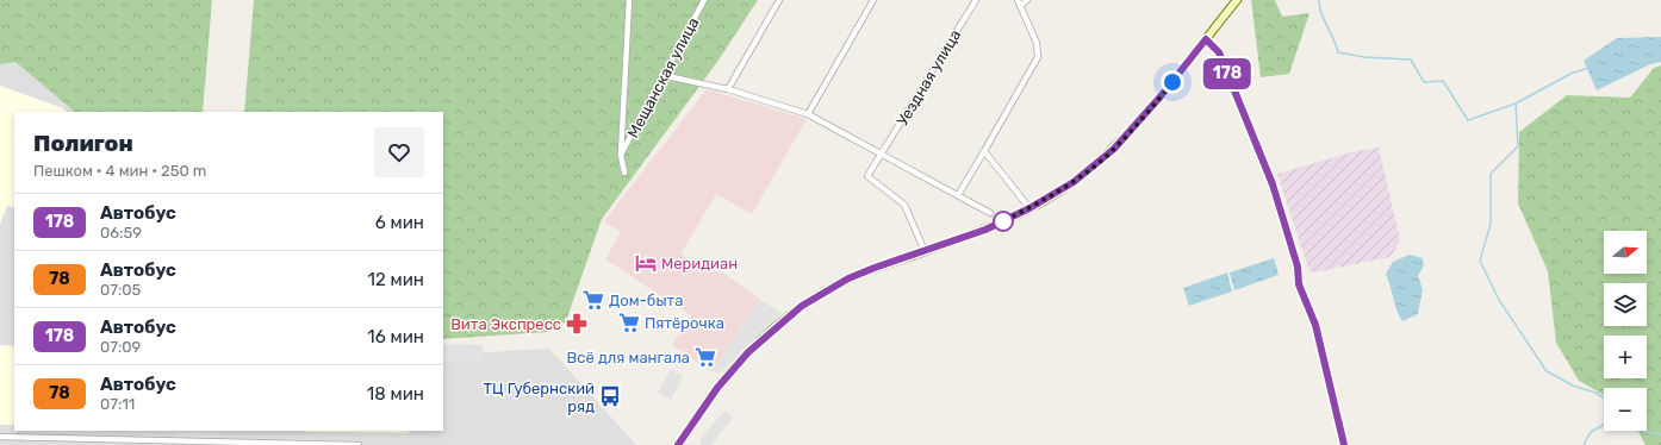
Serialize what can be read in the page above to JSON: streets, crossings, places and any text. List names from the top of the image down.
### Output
{
  "streets": {
    "street": ["Мещанская улица", "Уездная улица"]
  },
  "places": {
    "hotel": ["Меридиан"],
    "supermarket": ["Дом-быта", "Пятёрочка", "Всё для мангала"],
    "pharmacy": ["Вита Экспресс"],
    "bus stop": ["ТЦ Губернский ряд"]
  },
  "lines": ["bus line 178"],
  "north": "right",
  "page": {
    "on_map": "178",
    "heading": ["Полигон", "Пешком · 4 мин · 250 m"],
    "list": [
      {
        "mark": "178",
        "name": "Автобус",
        "note": "06:59",
        "value": "6 мин"
      },
      {
        "mark": "78",
        "name": "Автобус",
        "note": "07:05",
        "value": "12 мин"
      },
      {
        "mark": "178",
        "name": "Автобус",
        "note": "07:09",
        "value": "16 мин"
      },
      {
        "mark": "78",
        "name": "Автобус",
        "note": "07:11",
        "value": "18 мин"
      }
    ],
    "map_buttons": ["+", "−"]
  }
}
